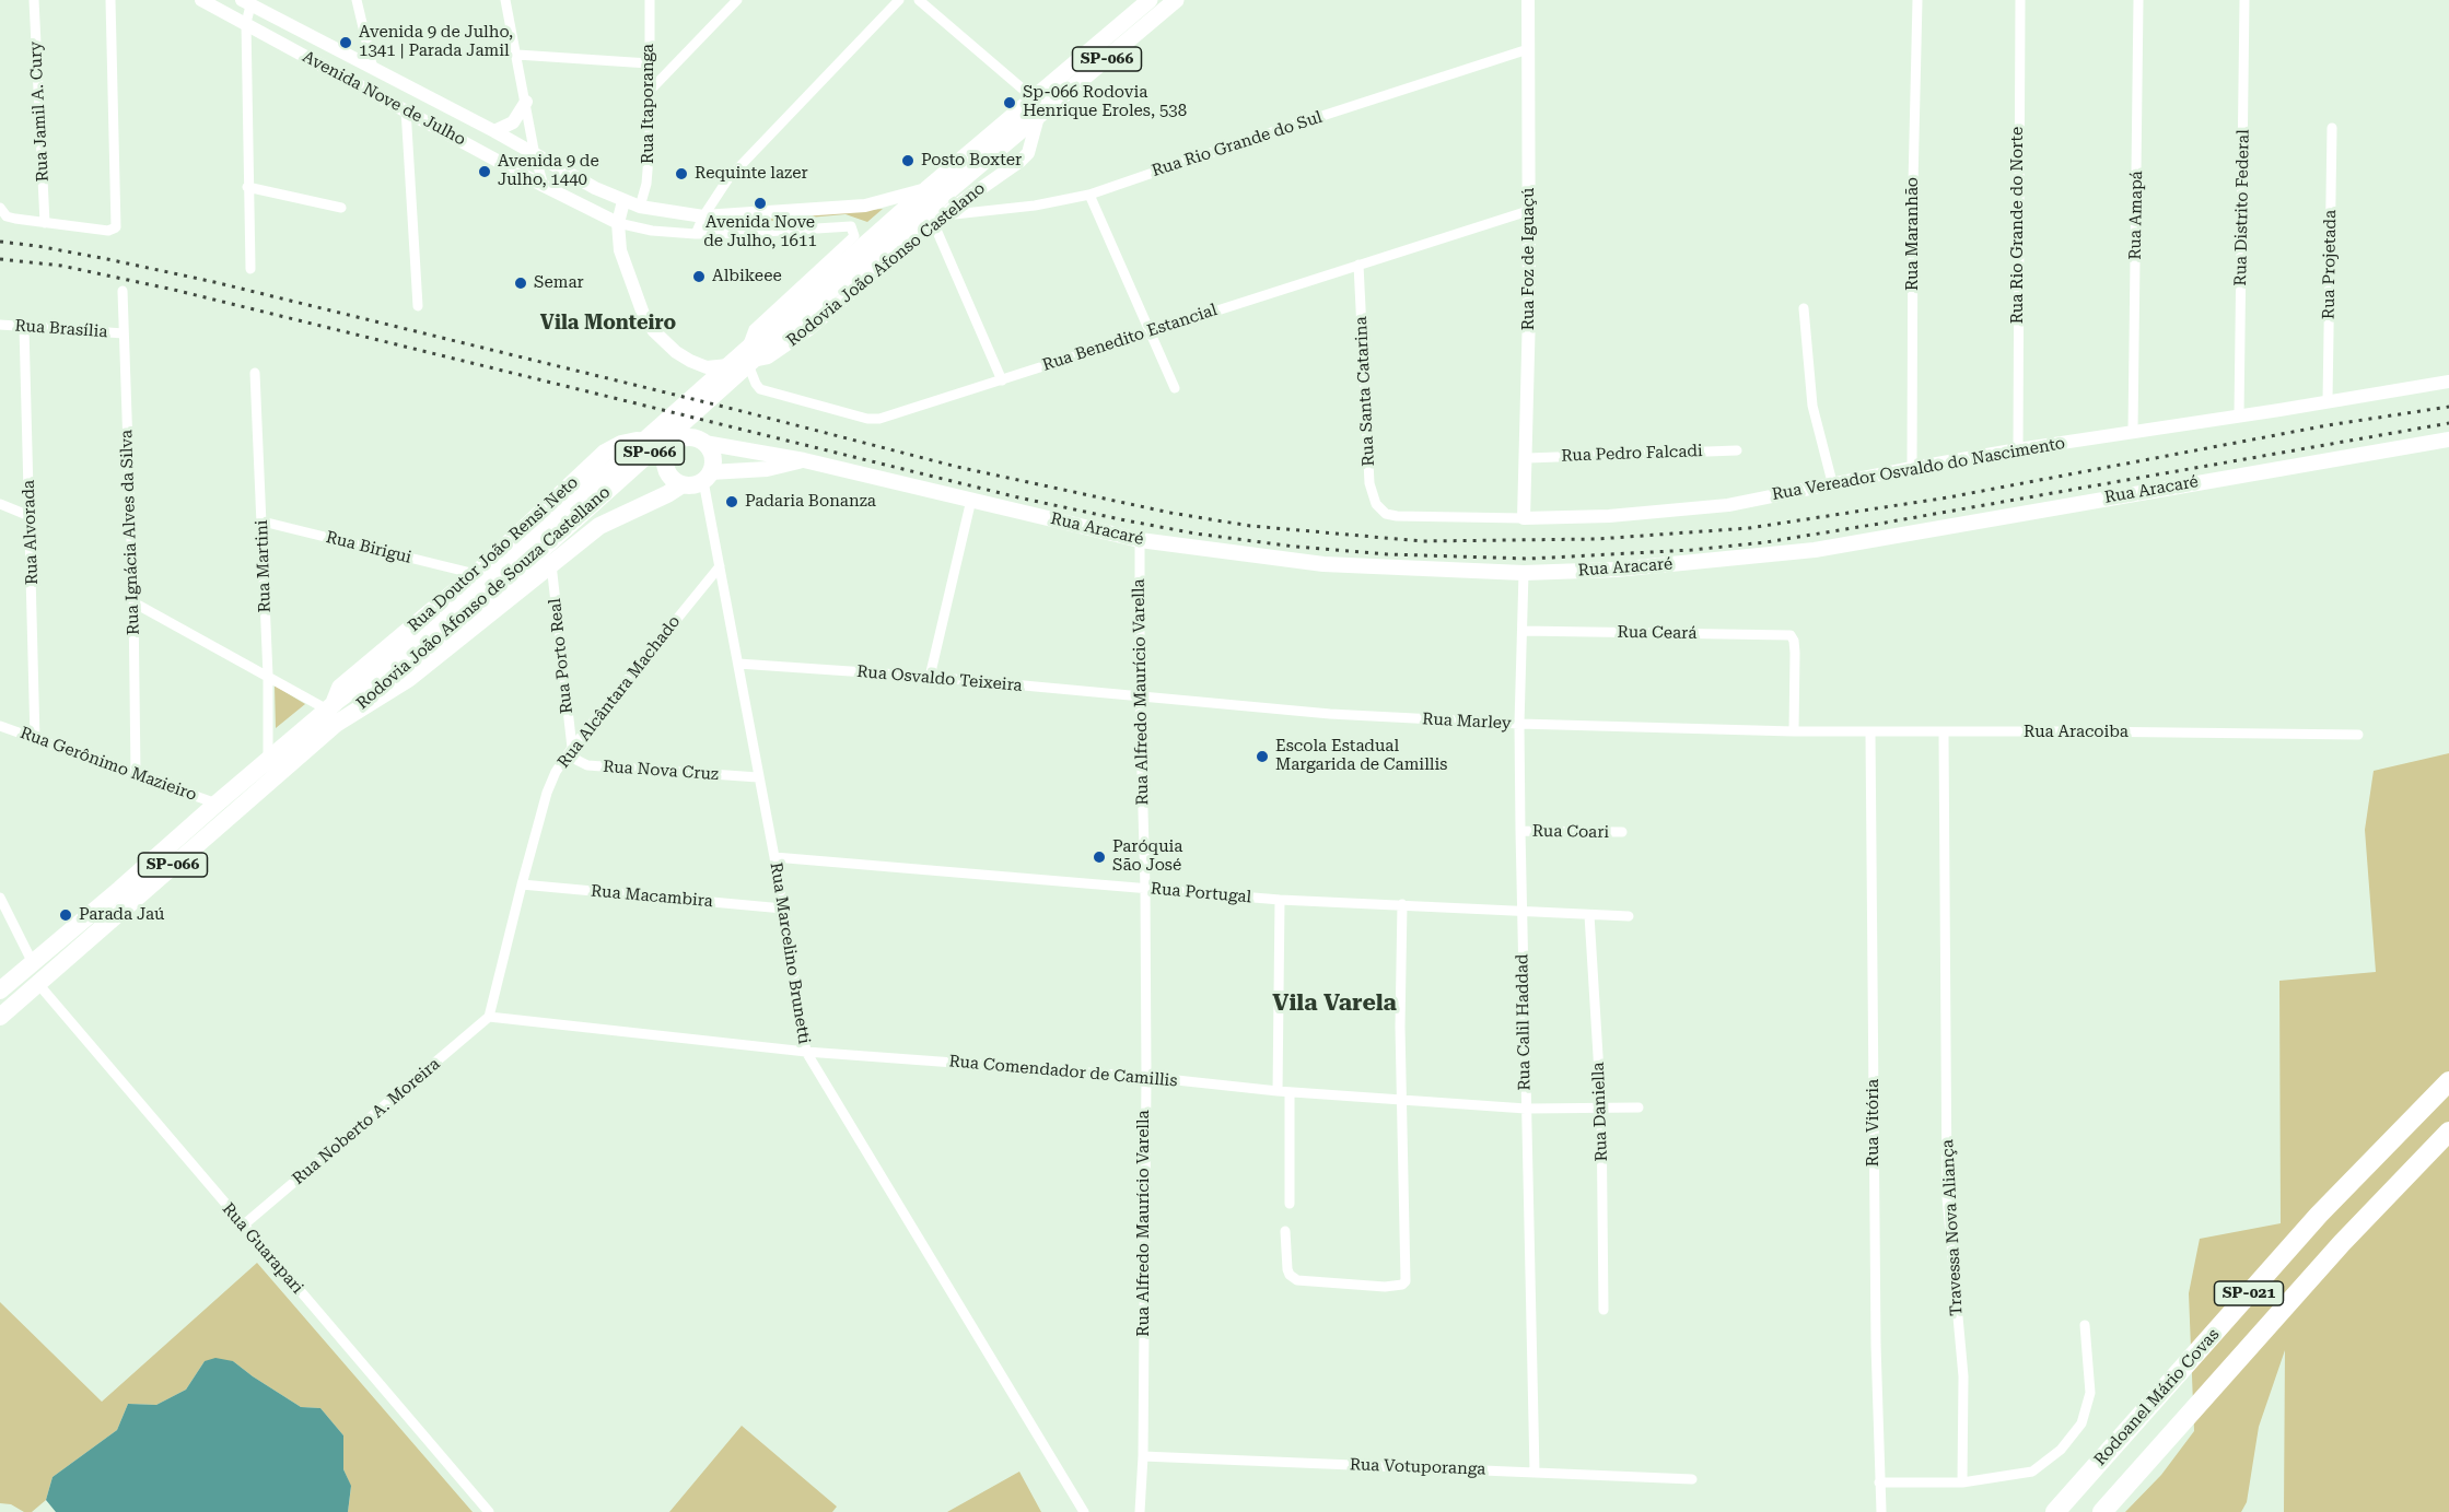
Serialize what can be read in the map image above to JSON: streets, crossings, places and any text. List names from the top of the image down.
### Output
{
  "streets": {
    "highway": [
      "SP-066",
      "Rua Doutor João Rensi Neto",
      "Rodovia João Afonso de Souza Castellano",
      "SP-021",
      "Rodoanel Mário Covas"
    ],
    "main road": ["Rua Aracaré"],
    "street": [
      "Avenida Nove de Julho",
      "Rua Itaporanga",
      "Rua Jamil A. Cury",
      "Rua Rio Grande do Sul",
      "Rua Distrito Federal",
      "Rua Amapá",
      "Rua Rio Grande do Norte",
      "Rua Maranhão",
      "Rua Foz de Iguaçú",
      "Rodovia João Afonso Castelano",
      "Rua Projetada",
      "Rua Brasília",
      "Rua Benedito Estancial",
      "Rua Santa Catarina",
      "Rua Pedro Falcadi",
      "Rua Vereador Osvaldo do Nascimento",
      "Rua Alvorada",
      "Rua Ignácia Alves da Silva",
      "Rua Birigui",
      "Rua Martini",
      "Rua Ceará",
      "Rua Porto Real",
      "Rua Osvaldo Teixeira",
      "Rua Alcântara Machado",
      "Rua Alfredo Maurício Varella",
      "Rua Marley",
      "Rua Aracoiba",
      "Rua Gerônimo Mazieiro",
      "Rua Nova Cruz",
      "Rua Coari",
      "Rua Portugal",
      "Rua Macambira",
      "Rua Marcelino Brunetti",
      "Rua Calil Haddad",
      "Rua Comendador de Camillis",
      "Rua Daniella",
      "Rua Noberto A. Moreira",
      "Rua Vitória",
      "Travessa Nova Aliança",
      "Rua Guarapari",
      "Rua Votuporanga"
    ]
  },
  "crossings": [
    ["Avenida Nove de Julho", "Rua Itaporanga"],
    ["Avenida Nove de Julho", "Rodovia João Afonso Castelano"],
    ["Avenida Nove de Julho", "Rua Benedito Estancial"],
    ["Avenida Nove de Julho", "Rodovia João Afonso de Souza Castellano"],
    ["Rua Rio Grande do Sul", "Rua Foz de Iguaçú"],
    ["Rua Rio Grande do Sul", "Rodovia João Afonso Castelano"],
    ["Rua Distrito Federal", "Rua Vereador Osvaldo do Nascimento"],
    ["Rua Amapá", "Rua Vereador Osvaldo do Nascimento"],
    ["Rua Rio Grande do Norte", "Rua Vereador Osvaldo do Nascimento"],
    ["Rua Maranhão", "Rua Vereador Osvaldo do Nascimento"],
    ["Rua Foz de Iguaçú", "Rua Benedito Estancial"],
    ["Rua Foz de Iguaçú", "Rua Pedro Falcadi"],
    ["Rua Foz de Iguaçú", "Rua Vereador Osvaldo do Nascimento"],
    ["Rodovia João Afonso Castelano", "Rua Benedito Estancial"],
    ["Rodovia João Afonso Castelano", "Rodovia João Afonso de Souza Castellano"],
    ["Rua Projetada", "Rua Vereador Osvaldo do Nascimento"],
    ["Rua Brasília", "Rua Alvorada"],
    ["Rua Brasília", "Rua Ignácia Alves da Silva"],
    ["Rua Benedito Estancial", "Rua Santa Catarina"],
    ["Rua Santa Catarina", "Rua Vereador Osvaldo do Nascimento"],
    ["Rua Aracaré", "Rua Doutor João Rensi Neto"],
    ["Rua Aracaré", "Rua Alfredo Maurício Varella"],
    ["Rua Aracaré", "Rua Marcelino Brunetti"],
    ["Rua Aracaré", "Rua Calil Haddad"],
    ["Rua Alvorada", "Rua Gerônimo Mazieiro"],
    ["Rua Ignácia Alves da Silva", "Rua Gerônimo Mazieiro"],
    ["Rua Birigui", "Rua Doutor João Rensi Neto"],
    ["Rua Birigui", "Rua Martini"],
    ["Rua Doutor João Rensi Neto", "Rodovia João Afonso de Souza Castellano"],
    ["Rua Doutor João Rensi Neto", "Rua Marcelino Brunetti"],
    ["Rua Martini", "Rodovia João Afonso de Souza Castellano"],
    ["Rodovia João Afonso de Souza Castellano", "Rua Gerônimo Mazieiro"],
    ["Rodovia João Afonso de Souza Castellano", "Rua Guarapari"],
    ["Rua Ceará", "Rua Marley"],
    ["Rua Ceará", "Rua Aracoiba"],
    ["Rua Ceará", "Rua Calil Haddad"],
    ["Rua Porto Real", "Rua Alcântara Machado"],
    ["Rua Porto Real", "Rua Nova Cruz"],
    ["Rua Osvaldo Teixeira", "Rua Alfredo Maurício Varella"],
    ["Rua Osvaldo Teixeira", "Rua Marley"],
    ["Rua Osvaldo Teixeira", "Rua Marcelino Brunetti"],
    ["Rua Alcântara Machado", "Rua Nova Cruz"],
    ["Rua Alcântara Machado", "Rua Macambira"],
    ["Rua Alcântara Machado", "Rua Marcelino Brunetti"],
    ["Rua Alcântara Machado", "Rua Comendador de Camillis"],
    ["Rua Alcântara Machado", "Rua Noberto A. Moreira"],
    ["Rua Alfredo Maurício Varella", "Rua Marley"],
    ["Rua Alfredo Maurício Varella", "Rua Portugal"],
    ["Rua Alfredo Maurício Varella", "Rua Comendador de Camillis"],
    ["Rua Alfredo Maurício Varella", "Rua Votuporanga"],
    ["Rua Marley", "Rua Aracoiba"],
    ["Rua Marley", "Rua Calil Haddad"],
    ["Rua Aracoiba", "Rua Vitória"],
    ["Rua Aracoiba", "Travessa Nova Aliança"],
    ["Rua Nova Cruz", "Rua Marcelino Brunetti"],
    ["Rua Coari", "Rua Calil Haddad"],
    ["Rua Portugal", "Rua Marcelino Brunetti"],
    ["Rua Portugal", "Rua Calil Haddad"],
    ["Rua Portugal", "Rua Daniella"],
    ["Rua Macambira", "Rua Marcelino Brunetti"],
    ["Rua Marcelino Brunetti", "Rua Comendador de Camillis"],
    ["Rua Calil Haddad", "Rua Comendador de Camillis"],
    ["Rua Calil Haddad", "Rua Votuporanga"],
    ["Rua Comendador de Camillis", "Rua Daniella"],
    ["Rua Comendador de Camillis", "Rua Noberto A. Moreira"],
    ["Rua Noberto A. Moreira", "Rua Guarapari"]
  ],
  "districts": ["Vila Monteiro", "Vila Varela"],
  "places": [
    "Avenida 9 de Julho, 1341 | Parada Jamil",
    "Sp-066 Rodovia Henrique Eroles, 538",
    "Posto Boxter",
    "Avenida 9 de Julho, 1440",
    "Requinte lazer",
    "Avenida Nove de Julho, 1611",
    "Albikeee",
    "Semar",
    "Padaria Bonanza",
    "Escola Estadual Margarida de Camillis",
    "Paróquia São José",
    "Parada Jaú"
  ]
}
